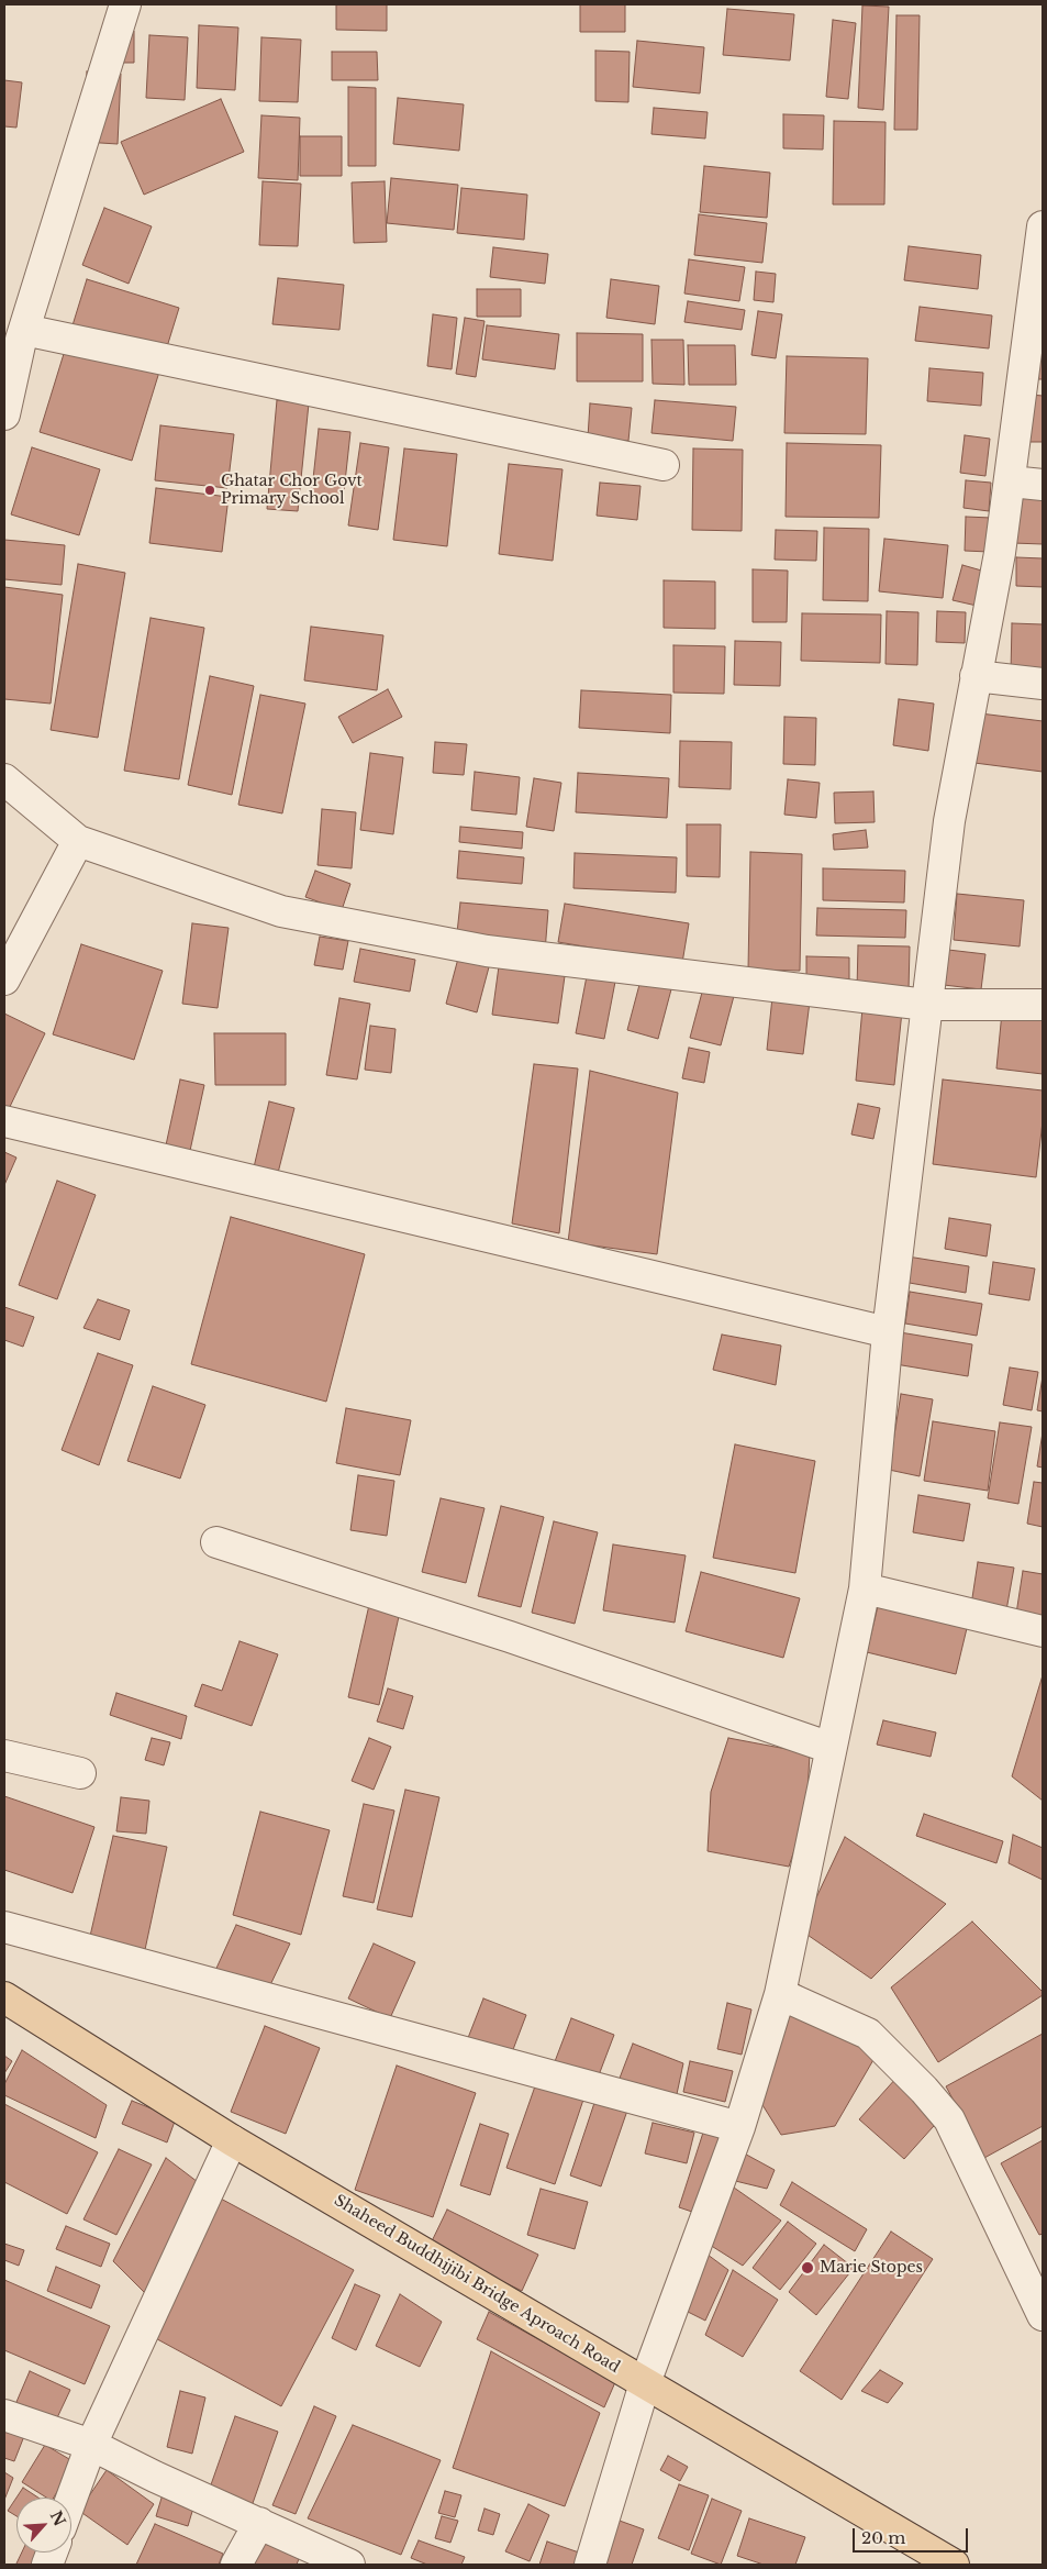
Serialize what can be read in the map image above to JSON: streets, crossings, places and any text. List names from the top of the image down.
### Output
{
  "streets": {
    "main road": ["Shaheed Buddhijibi Bridge Aproach Road"]
  },
  "places": ["Ghatar Chor Govt Primary School", "Marie Stopes"],
  "scale_bar": "20 m",
  "north": "top right"
}
